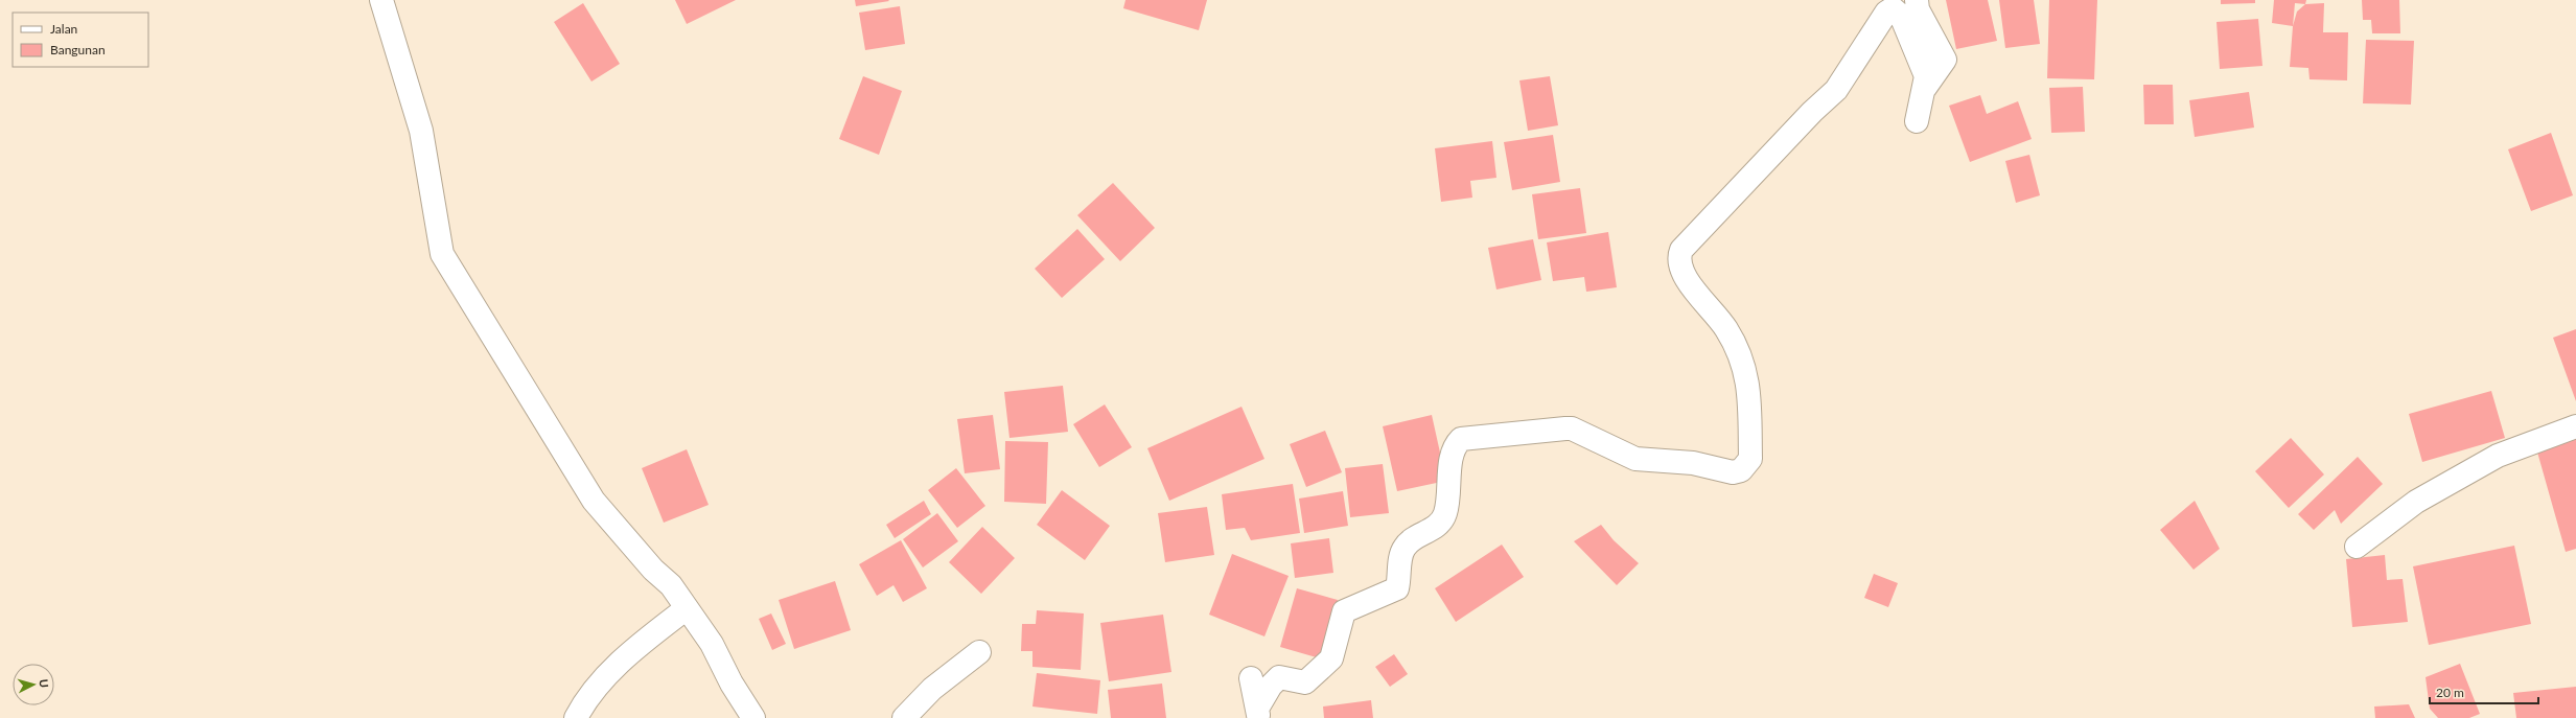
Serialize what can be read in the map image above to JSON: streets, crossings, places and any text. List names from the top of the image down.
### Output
{
  "legend": ["Jalan", "Bangunan"],
  "scale_bar": "20 m",
  "north": "right"
}
